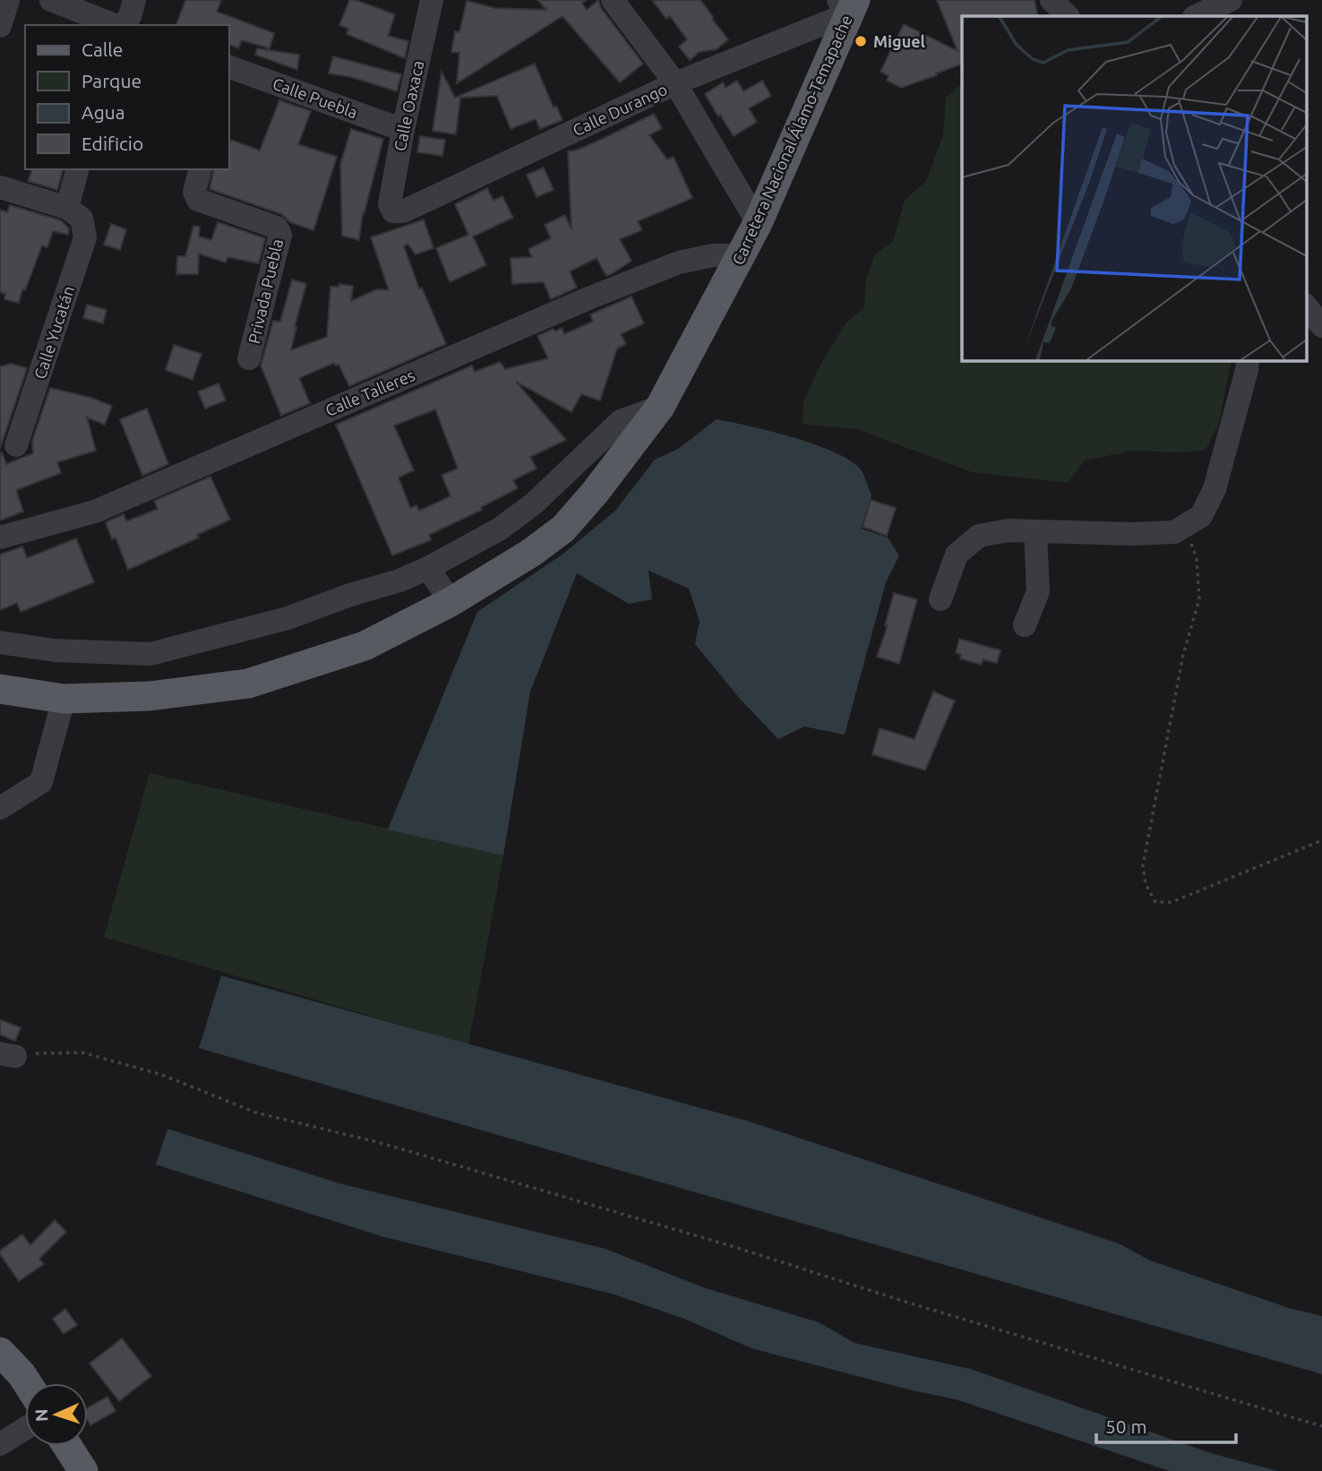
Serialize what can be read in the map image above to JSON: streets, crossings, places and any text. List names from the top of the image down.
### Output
{
  "streets": {
    "main road": ["Carretera Nacional Álamo-Temapache"],
    "street": [
      "Calle Puebla",
      "Calle Oaxaca",
      "Calle Durango",
      "Privada Puebla",
      "Calle Yucatán",
      "Calle Talleres"
    ]
  },
  "crossings": [
    ["Calle Puebla", "Calle Oaxaca"],
    ["Calle Oaxaca", "Calle Durango"],
    ["Calle Durango", "Carretera Nacional Álamo-Temapache"],
    ["Carretera Nacional Álamo-Temapache", "Calle Talleres"]
  ],
  "places": ["Miguel"],
  "legend": [
    "Calle",
    "Parque",
    "Agua",
    "Edificio"
  ],
  "scale_bar": "50 m",
  "north": "left"
}
